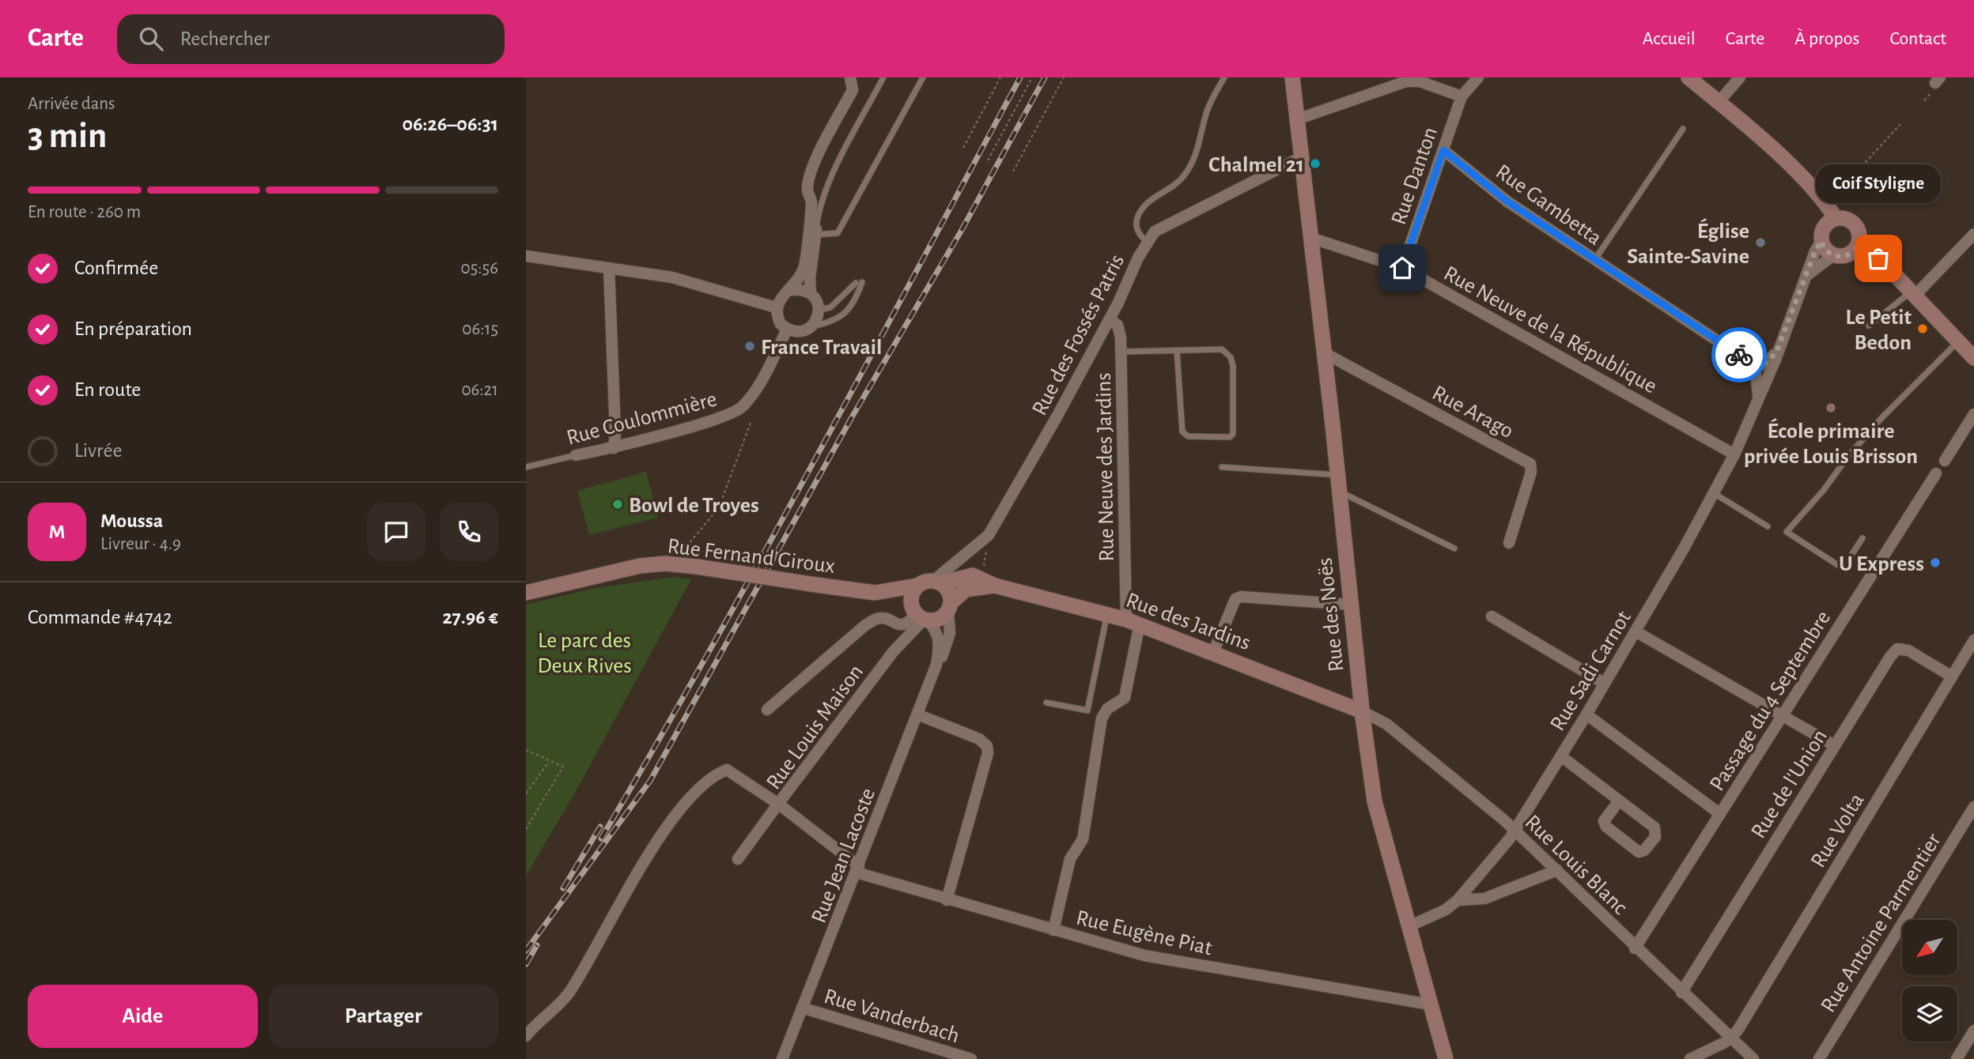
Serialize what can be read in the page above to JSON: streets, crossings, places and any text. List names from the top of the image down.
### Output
{
  "streets": {
    "street": [
      "Rue Danton",
      "Rue Gambetta",
      "Rue Neuve de la République",
      "Rue des Fossés Patris",
      "Rue Arago",
      "Rue Coulommière",
      "Rue Neuve des Jardins",
      "Rue Fernand Giroux",
      "Rue des Noës",
      "Rue des Jardins",
      "Rue Sadi Carnot",
      "Passage du 4 Septembre",
      "Rue Louis Maison",
      "Rue de l'Union",
      "Rue Volta",
      "Rue Jean Lacoste",
      "Rue Louis Blanc",
      "Rue Antoine Parmentier",
      "Rue Eugène Piat",
      "Rue Vanderbach"
    ]
  },
  "crossings": [
    ["Rue Danton", "Rue Gambetta"],
    ["Rue Danton", "Rue Neuve de la République"],
    ["Rue Neuve de la République", "Rue des Noës"],
    ["Rue Neuve de la République", "Rue Sadi Carnot"],
    ["Rue des Fossés Patris", "Rue Neuve des Jardins"],
    ["Rue des Fossés Patris", "Rue Fernand Giroux"],
    ["Rue des Fossés Patris", "Rue des Noës"],
    ["Rue des Fossés Patris", "Rue des Jardins"],
    ["Rue des Fossés Patris", "Rue Louis Maison"],
    ["Rue des Fossés Patris", "Rue Jean Lacoste"],
    ["Rue Arago", "Rue des Noës"],
    ["Rue Neuve des Jardins", "Rue des Jardins"],
    ["Rue Neuve des Jardins", "Rue Eugène Piat"],
    ["Rue Fernand Giroux", "Rue des Jardins"],
    ["Rue Fernand Giroux", "Rue Louis Maison"],
    ["Rue Fernand Giroux", "Rue Jean Lacoste"],
    ["Rue des Noës", "Rue des Jardins"],
    ["Rue des Noës", "Rue Sadi Carnot"],
    ["Rue des Noës", "Rue Louis Blanc"],
    ["Rue des Noës", "Rue Eugène Piat"],
    ["Rue des Jardins", "Rue Louis Maison"],
    ["Rue des Jardins", "Rue Jean Lacoste"],
    ["Rue des Jardins", "Rue Louis Blanc"],
    ["Rue Sadi Carnot", "Rue Louis Blanc"],
    ["Passage du 4 Septembre", "Rue Louis Blanc"],
    ["Rue Louis Maison", "Rue Jean Lacoste"],
    ["Rue Louis Maison", "Rue Eugène Piat"],
    ["Rue de l'Union", "Rue Volta"],
    ["Rue de l'Union", "Rue Louis Blanc"],
    ["Rue Volta", "Rue Louis Blanc"],
    ["Rue Jean Lacoste", "Rue Eugène Piat"],
    ["Rue Jean Lacoste", "Rue Vanderbach"]
  ],
  "parks": ["Le parc des Deux Rives"],
  "places": [
    "Chalmel 21",
    "Église Sainte-Savine",
    "Coif Styligne",
    "Le Petit Bedon",
    "France Travail",
    "École primaire privée Louis Brisson",
    "Bowl de Troyes",
    "U Express"
  ],
  "north": "bottom left",
  "page": {
    "header": "Carte",
    "search": "Rechercher",
    "nav": [
      "Accueil",
      "Carte",
      "À propos",
      "Contact"
    ],
    "heading": ["3 min", "Arrivée dans", "06:26–06:31"],
    "panel": [
      "Moussa",
      "Livreur · 4.9",
      "Commande #4742",
      "27.96 €"
    ],
    "bubble": "Coif Styligne",
    "bar": "En route · 260 m",
    "list": [
      ["Confirmée", "05:56"],
      ["En préparation", "06:15"],
      ["En route", "06:21"],
      "Livrée"
    ],
    "round": "M",
    "buttons": ["Aide", "Partager"]
  }
}
